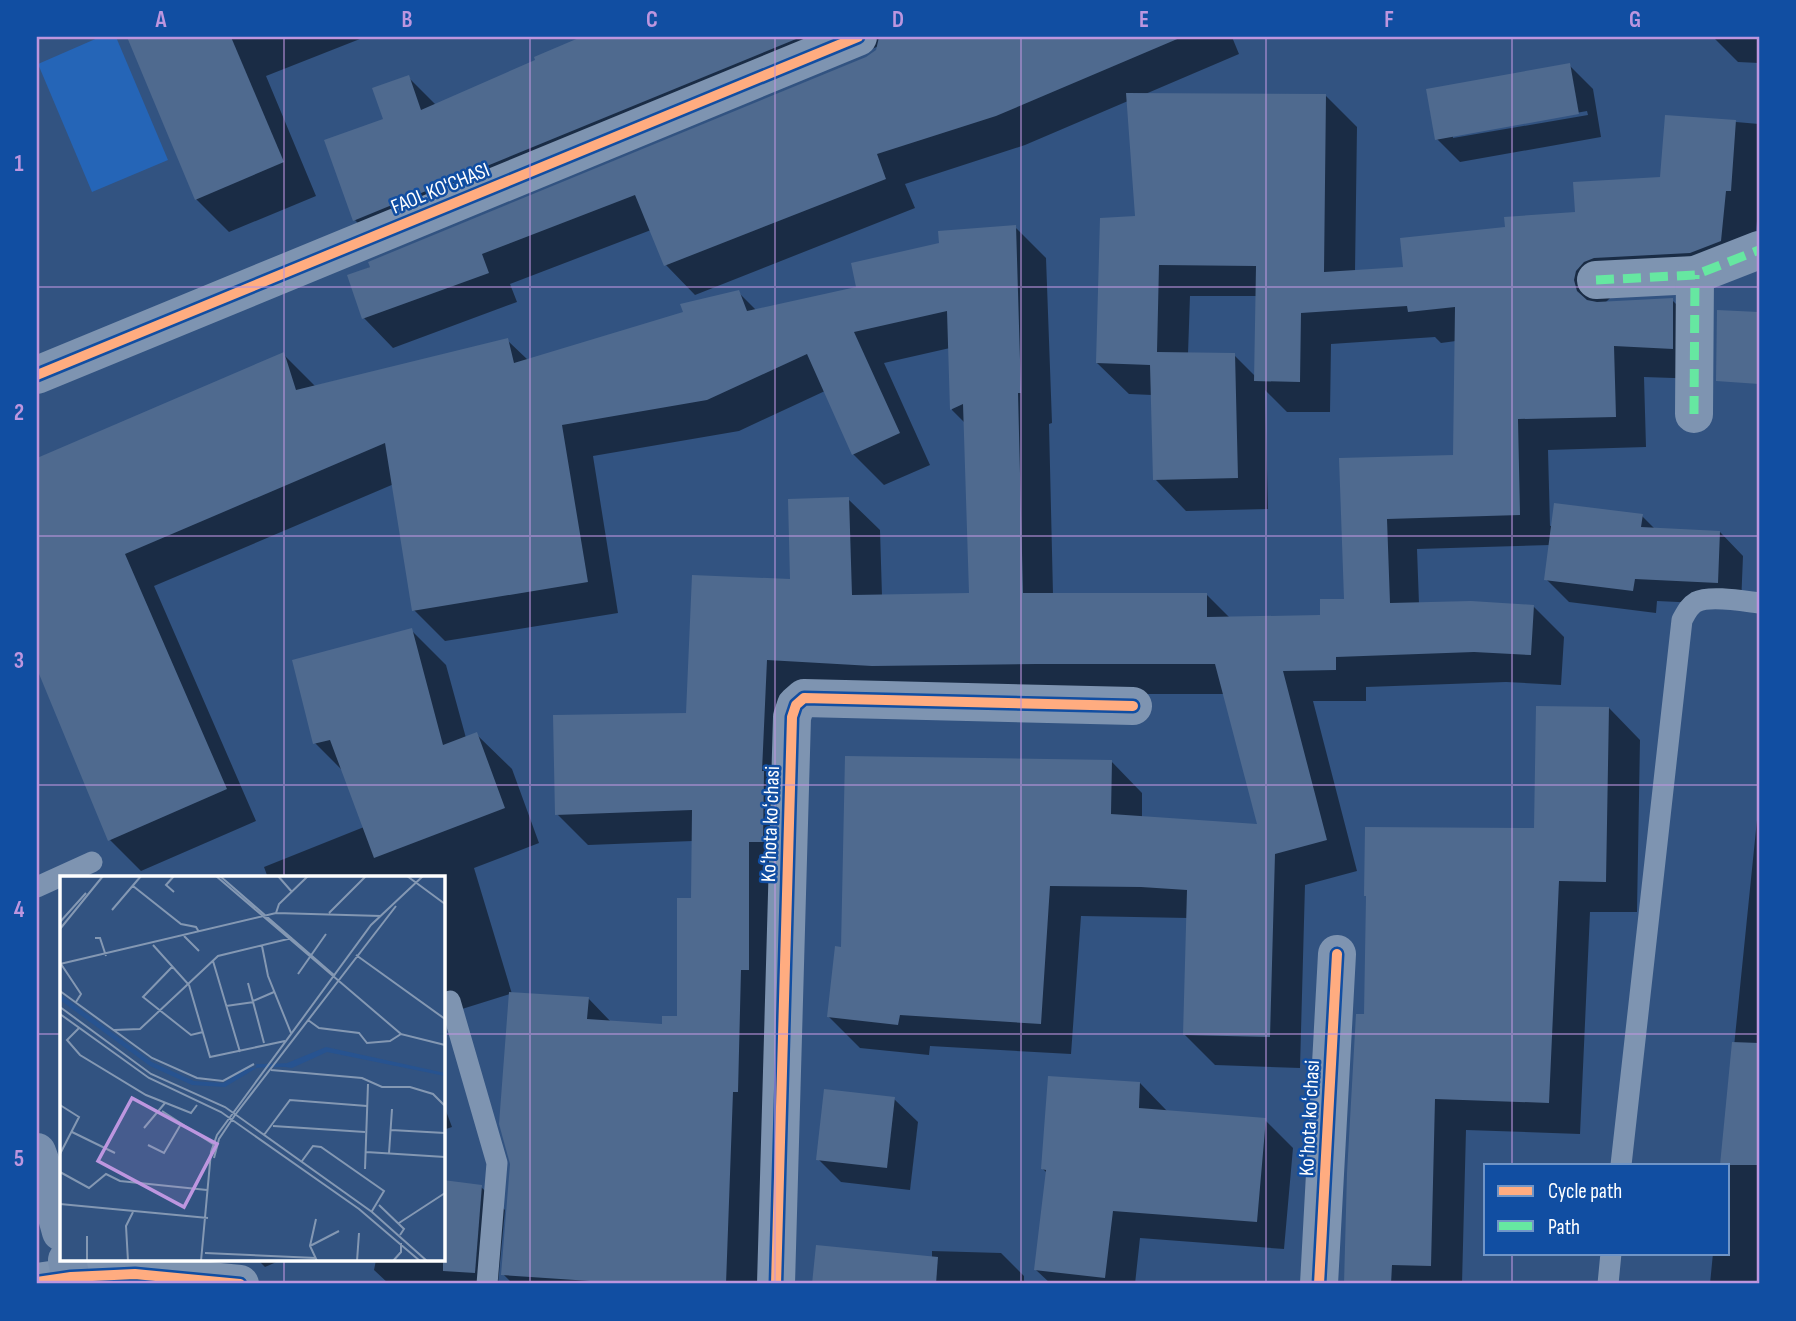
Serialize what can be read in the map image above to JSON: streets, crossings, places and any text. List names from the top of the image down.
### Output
{
  "streets": {
    "street": ["FAOL KO'CHASI", "Koʻhota koʻchasi"]
  },
  "legend": ["Cycle path", "Path"],
  "grid": {
    "columns": [
      "A",
      "B",
      "C",
      "D",
      "E",
      "F",
      "G"
    ],
    "rows": [
      "1",
      "2",
      "3",
      "4",
      "5"
    ]
  }
}
